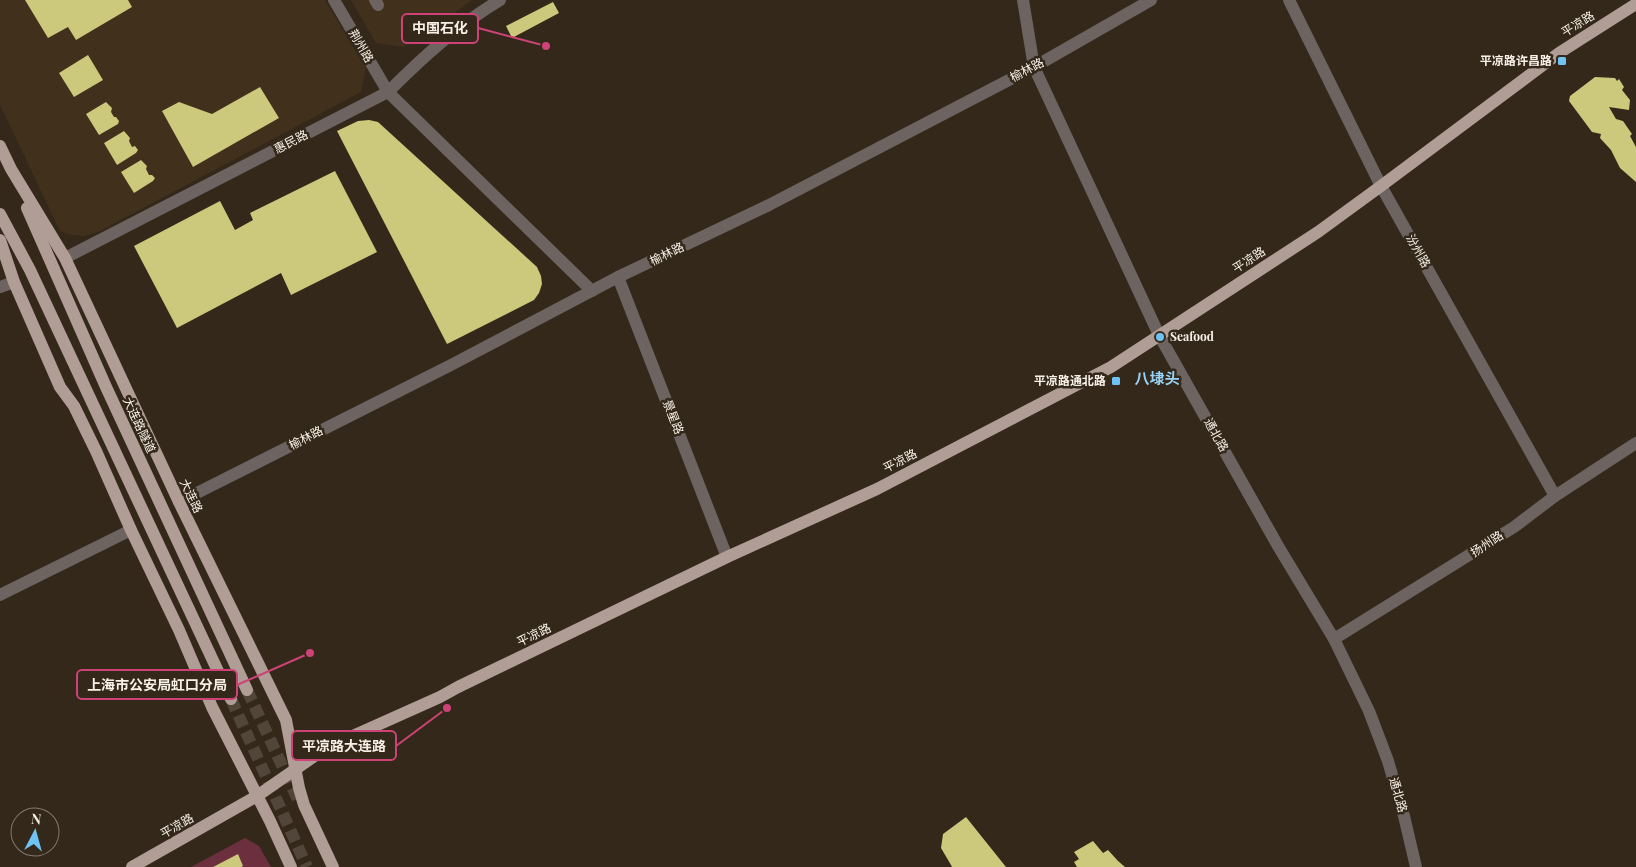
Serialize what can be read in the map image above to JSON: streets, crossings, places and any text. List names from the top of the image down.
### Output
{
  "streets": {
    "main road": ["平凉路", "大连路隧道", "大连路"],
    "street": [
      "荆州路",
      "榆林路",
      "惠民路",
      "汾州路",
      "景星路",
      "通北路",
      "扬州路"
    ]
  },
  "crossings": [
    ["平凉路", "汾州路"],
    ["平凉路", "景星路"],
    ["平凉路", "通北路"],
    ["平凉路", "大连路"],
    ["荆州路", "惠民路"],
    ["榆林路", "景星路"],
    ["榆林路", "通北路"],
    ["榆林路", "大连路"],
    ["惠民路", "大连路"],
    ["汾州路", "扬州路"],
    ["大连路隧道", "大连路"],
    ["通北路", "扬州路"]
  ],
  "districts": ["八埭头"],
  "places": {
    "other": [
      "中国石化",
      "Seafood",
      "上海市公安局虹口分局",
      "平凉路大连路"
    ],
    "transit": ["平凉路许昌路", "平凉路通北路"]
  },
  "north": "top"
}
